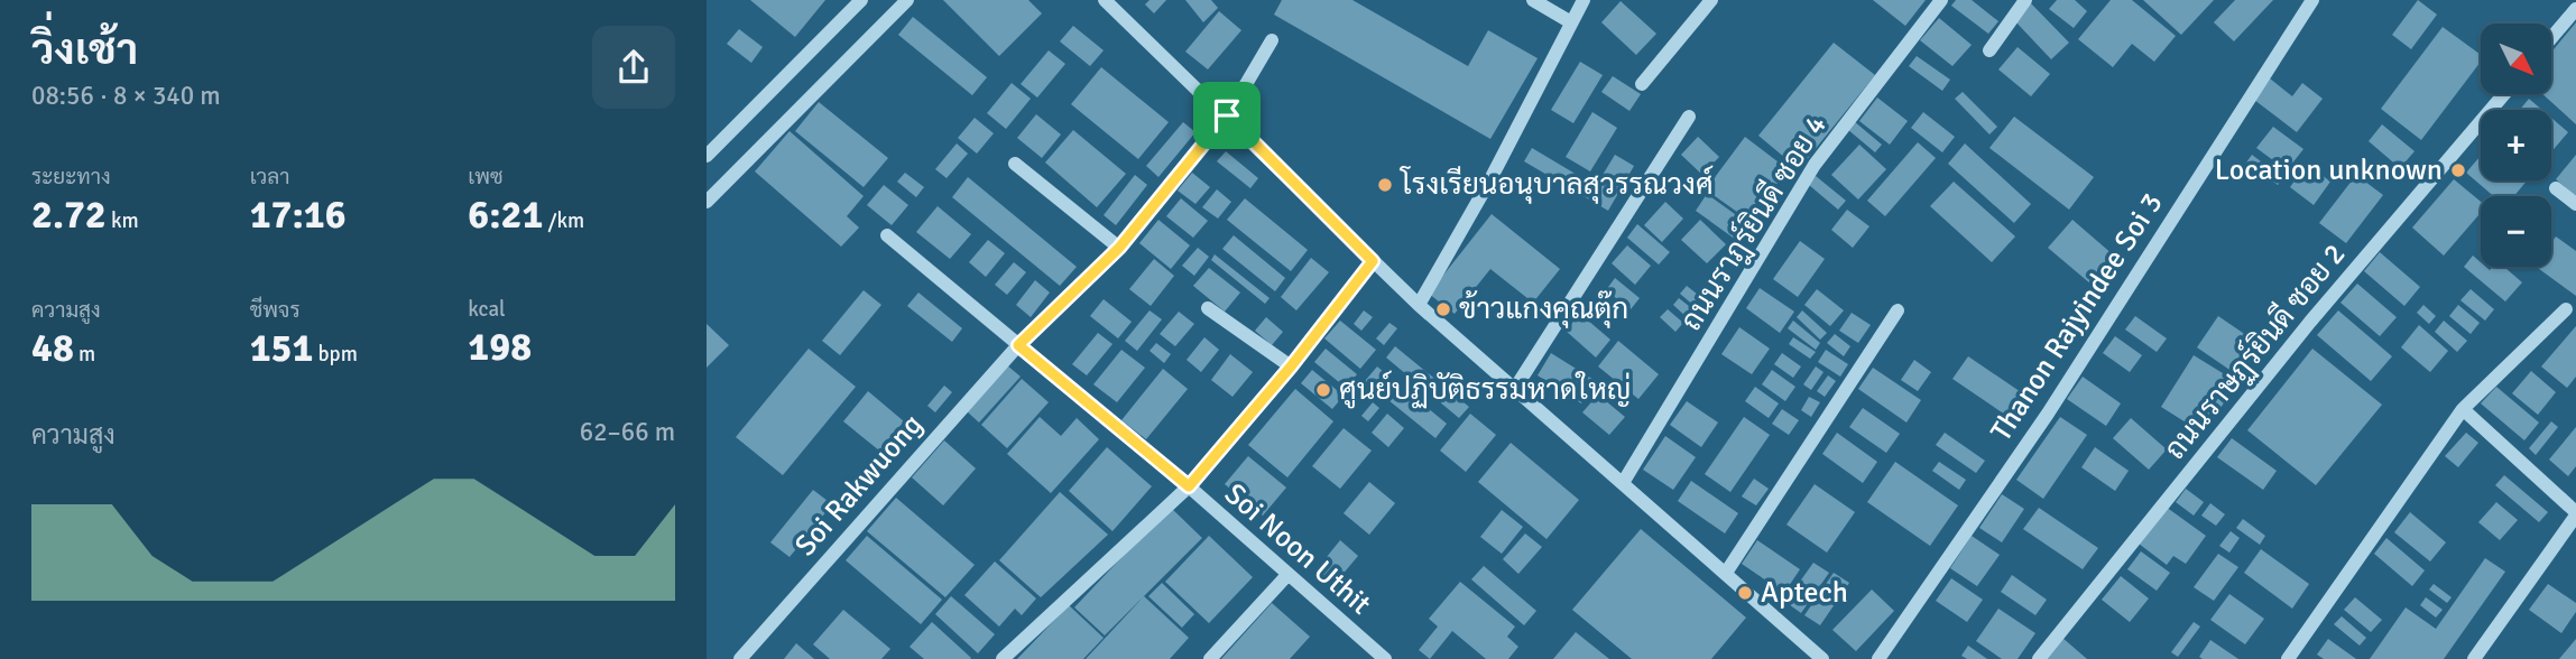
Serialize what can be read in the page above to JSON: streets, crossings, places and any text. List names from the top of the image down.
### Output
{
  "streets": {
    "street": [
      "ถนนราฎร์ยินดี ซอย 4",
      "Thanon Rajyindee Soi 3",
      "ถนนราษฏร์ยินดี ซอย 2",
      "Soi Rakwuong",
      "Soi Noon Uthit"
    ]
  },
  "crossings": [
    ["Soi Rakwuong", "Soi Noon Uthit"]
  ],
  "places": [
    "Location unknown",
    "โรงเรียนอนุบาลสุวรรณวงศ์",
    "ข้าวแกงคุณตุ๊ก",
    "ศูนย์ปฏิบัติธรรมหาดใหญ่",
    "Aptech"
  ],
  "north": "bottom right",
  "page": {
    "heading": ["วิ่งเช้า", "08:56 · 8 × 340 m"],
    "map_buttons": ["+", "−"],
    "stats": [
      ["ระยะทาง", "2.72 km"],
      ["เวลา", "17:16"],
      ["เพซ", "6:21 /km"],
      ["ความสูง", "48 m"],
      ["ชีพจร", "151 bpm"],
      ["kcal", "198"]
    ],
    "chart": ["ความสูง", "62–66 m"]
  }
}
